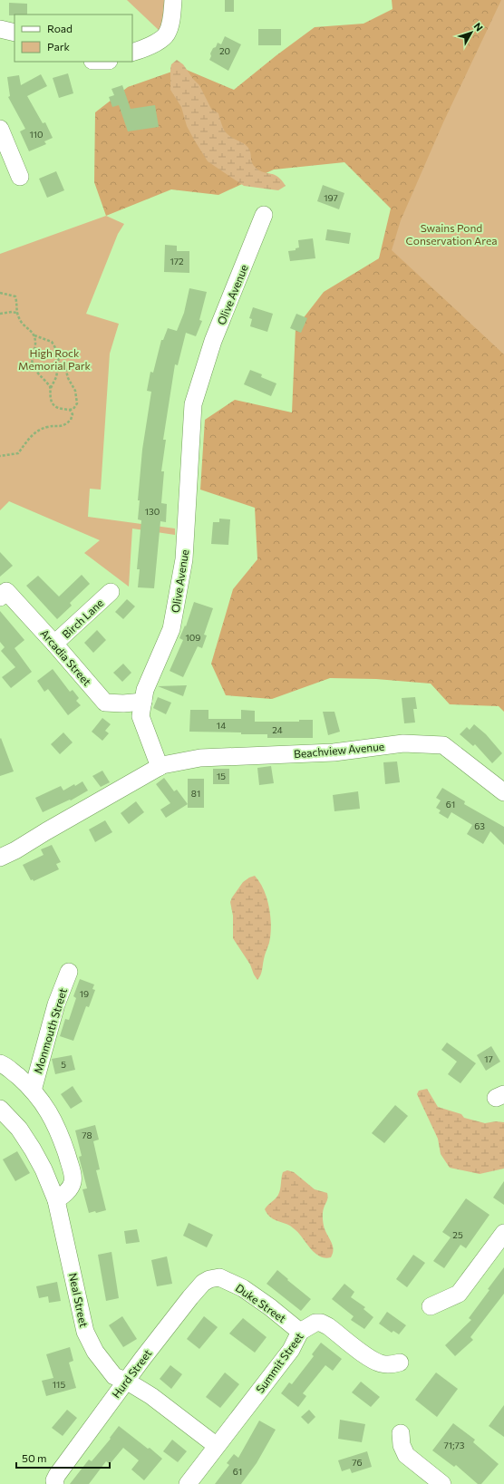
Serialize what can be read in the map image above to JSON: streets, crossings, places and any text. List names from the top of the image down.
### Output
{
  "streets": {
    "street": [
      "Olive Avenue",
      "Birch Lane",
      "Arcadia Street",
      "Beachview Avenue",
      "Monmouth Street",
      "Neal Street",
      "Duke Street",
      "Summit Street",
      "Hurd Street"
    ]
  },
  "crossings": [
    ["Olive Avenue", "Arcadia Street"],
    ["Olive Avenue", "Beachview Avenue"],
    ["Birch Lane", "Arcadia Street"],
    ["Neal Street", "Summit Street"],
    ["Neal Street", "Hurd Street"],
    ["Duke Street", "Summit Street"],
    ["Duke Street", "Hurd Street"]
  ],
  "parks": ["Swains Pond Conservation Area", "High Rock Memorial Park"],
  "house_numbers": [
    "20",
    "110",
    "197",
    "172",
    "130",
    "109",
    "14",
    "24",
    "15",
    "81",
    "61",
    "63",
    "19",
    "17",
    "5",
    "78",
    "25",
    "115",
    "71;73",
    "76",
    "61"
  ],
  "legend": ["Road", "Park"],
  "scale_bar": "50 m",
  "north": "top right"
}
